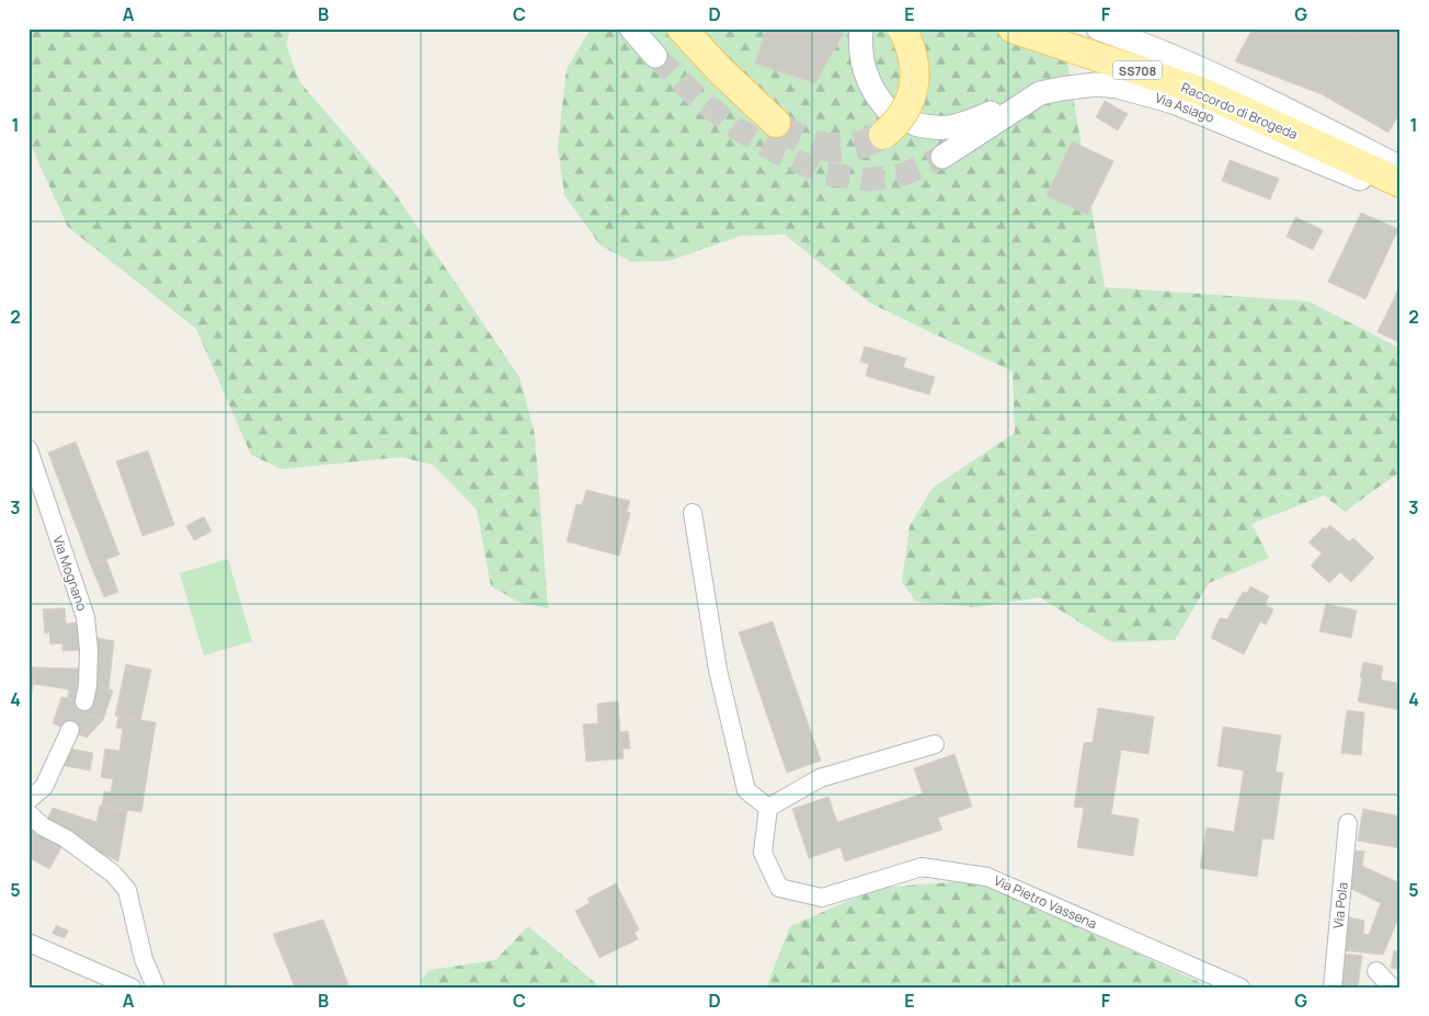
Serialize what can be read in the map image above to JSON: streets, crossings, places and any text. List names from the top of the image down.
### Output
{
  "streets": {
    "main road": ["SS708", "Raccordo di Brogeda"],
    "street": [
      "Via Asiago",
      "Via Mognano",
      "Via Pietro Vassena",
      "Via Pola"
    ]
  },
  "crossings": [
    ["SS708", "Via Asiago"]
  ],
  "grid": {
    "columns": [
      "A",
      "B",
      "C",
      "D",
      "E",
      "F",
      "G"
    ],
    "rows": [
      "1",
      "2",
      "3",
      "4",
      "5"
    ]
  }
}
